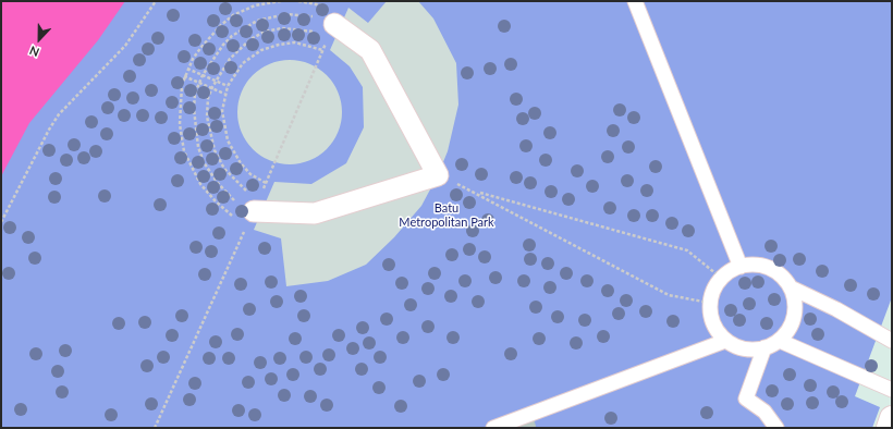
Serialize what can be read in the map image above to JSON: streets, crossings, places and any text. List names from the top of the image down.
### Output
{
  "parks": ["Batu Metropolitan Park"],
  "north": "bottom"
}
